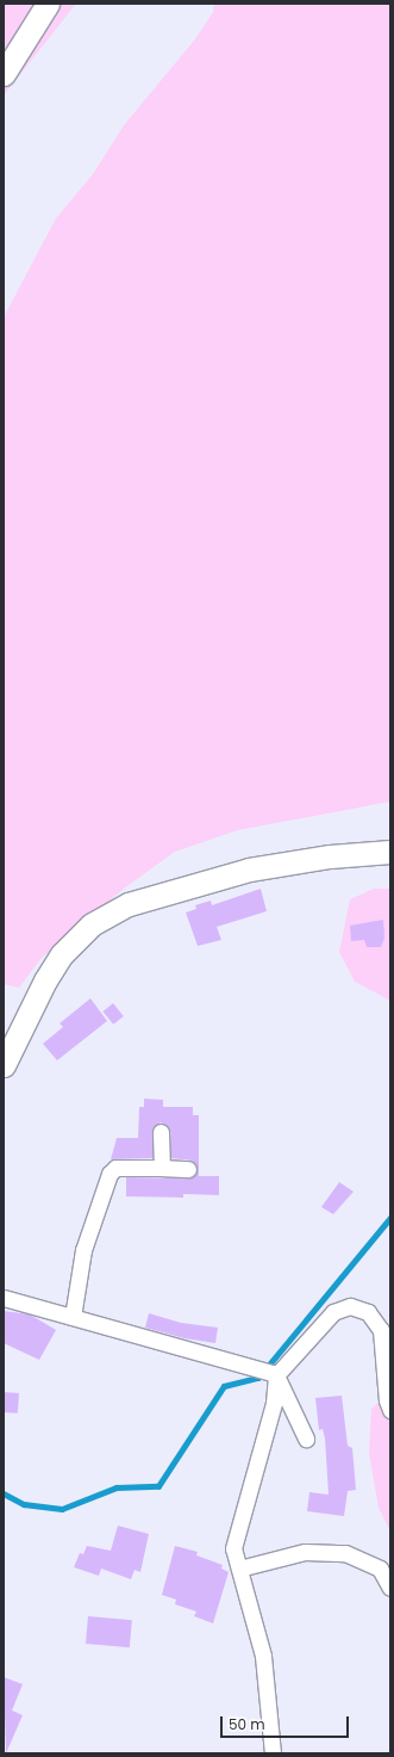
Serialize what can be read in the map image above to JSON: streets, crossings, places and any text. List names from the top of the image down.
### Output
{
  "scale_bar": "50 m"
}
